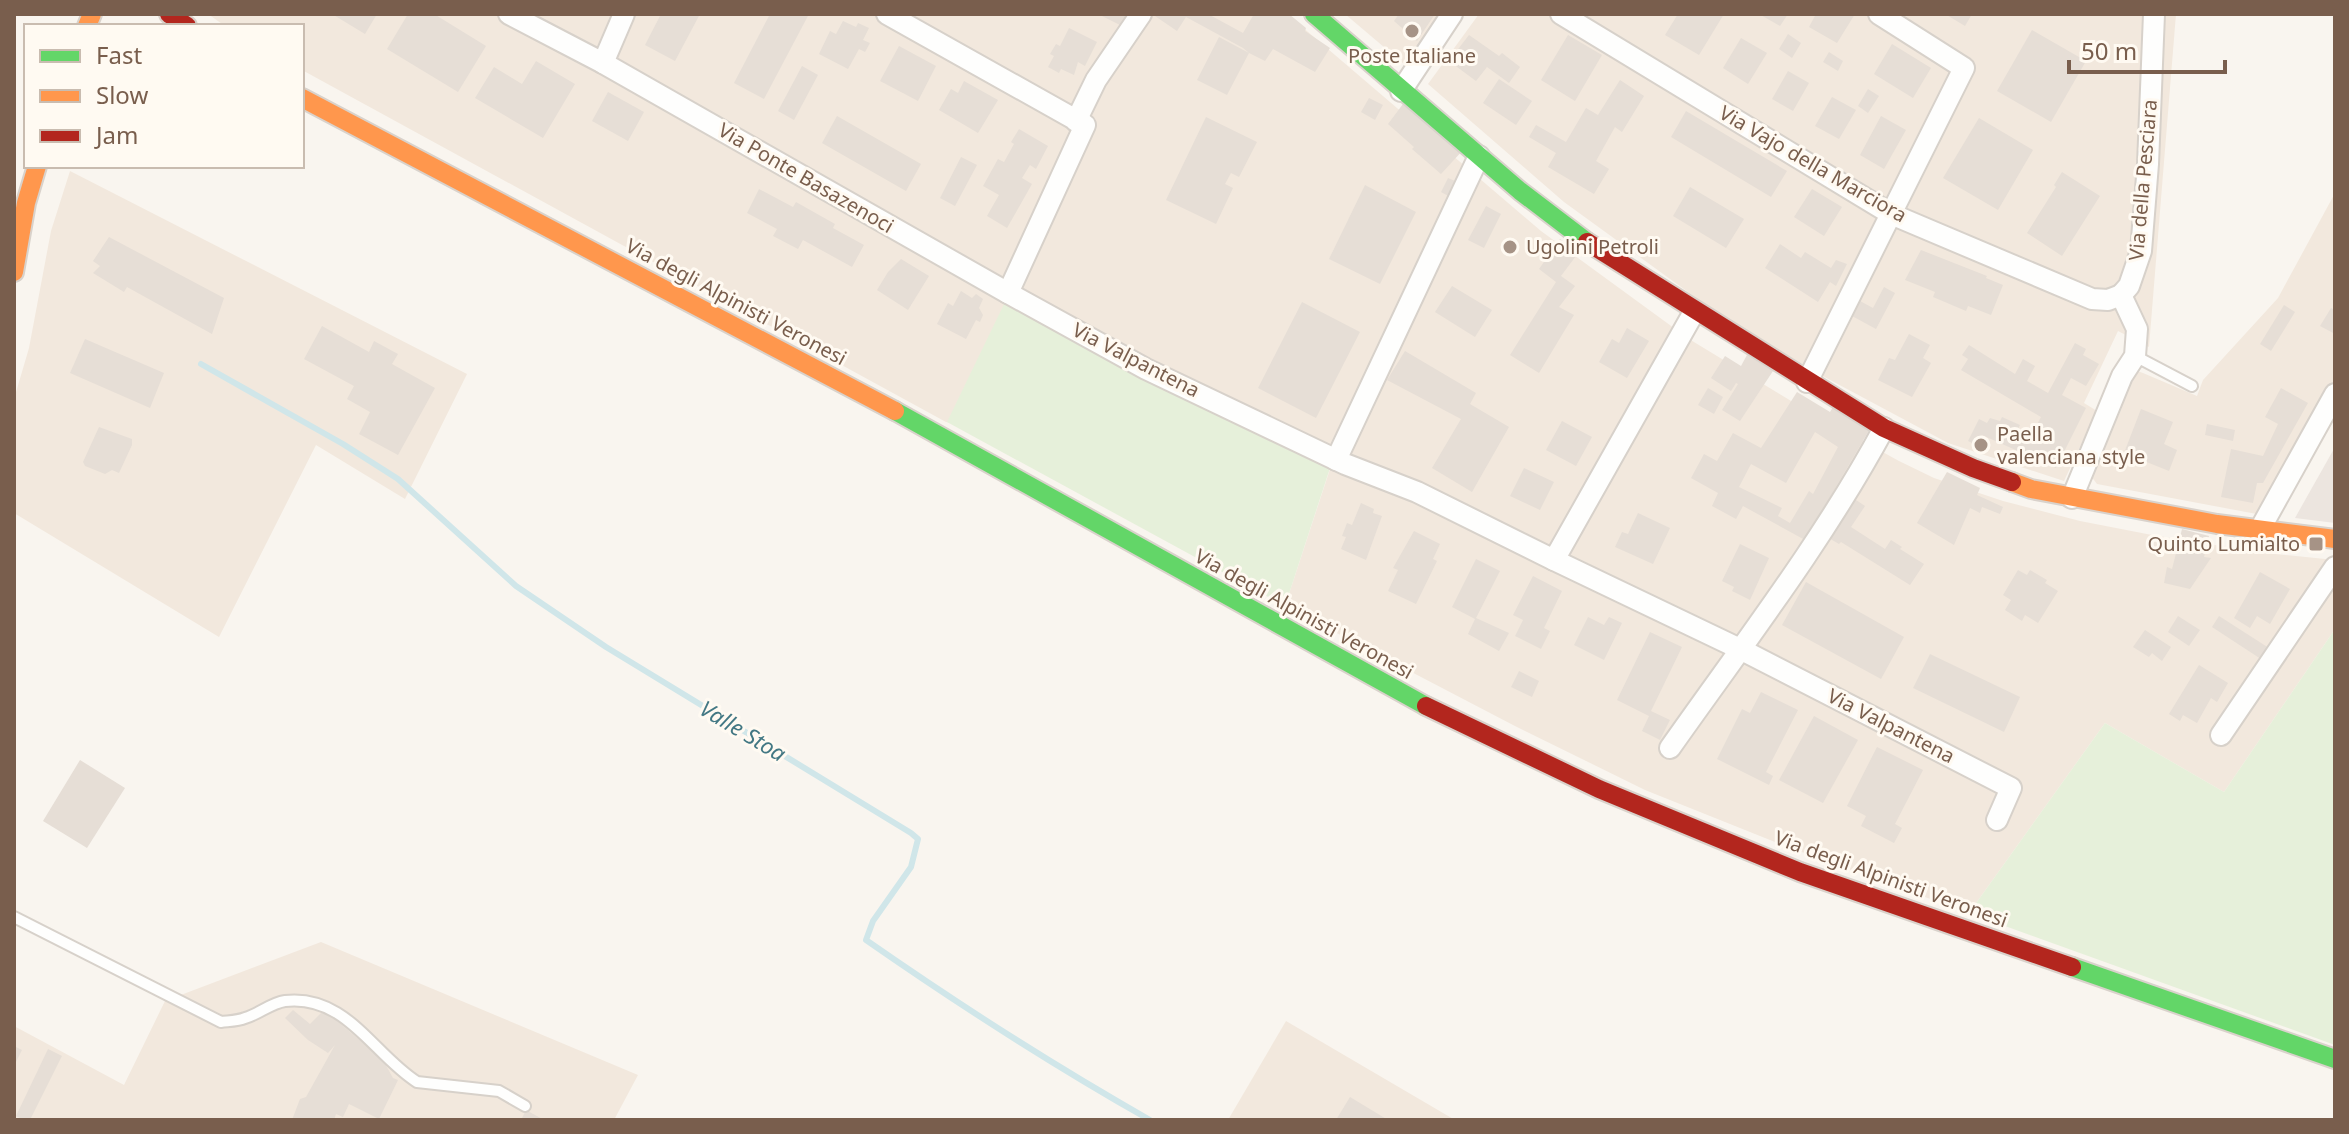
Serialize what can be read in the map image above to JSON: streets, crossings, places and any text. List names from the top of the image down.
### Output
{
  "streets": {
    "main road": ["Via degli Alpinisti Veronesi"],
    "street": [
      "Via Vajo della Marciora",
      "Via Ponte Basazenoci",
      "Via della Pesciara",
      "Via Valpantena"
    ]
  },
  "crossings": [
    ["Via Vajo della Marciora", "Via della Pesciara"],
    ["Via Ponte Basazenoci", "Via Valpantena"]
  ],
  "water": ["Valle Stoa"],
  "places": {
    "other": ["Poste Italiane", "Ugolini Petroli", "Paella valenciana style"],
    "transit": ["Quinto Lumialto"]
  },
  "legend": ["Fast", "Slow", "Jam"],
  "scale_bar": "50 m"
}
